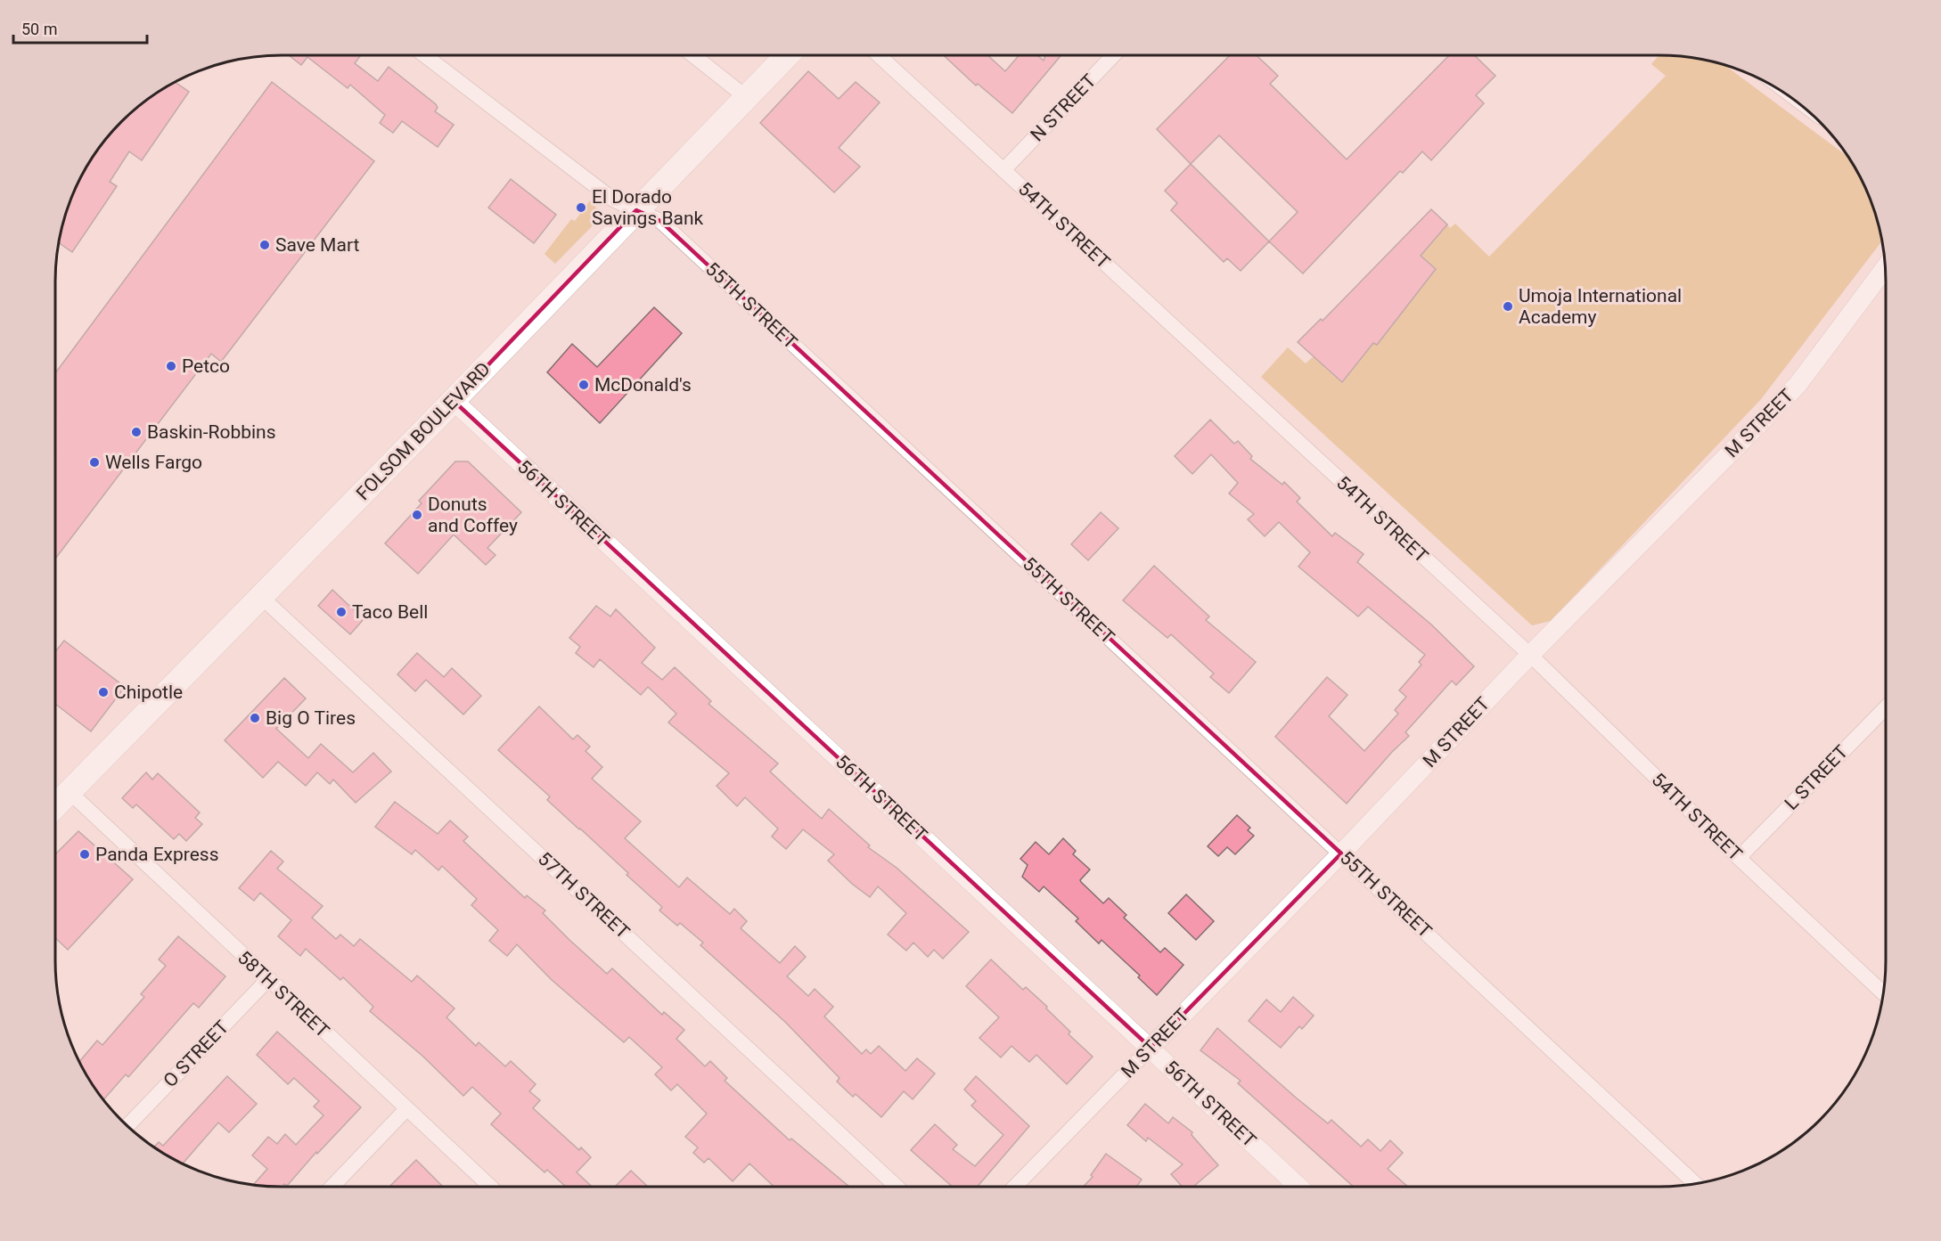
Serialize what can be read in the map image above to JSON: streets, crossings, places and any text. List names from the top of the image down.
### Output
{
  "streets": {
    "main road": ["FOLSOM BOULEVARD"],
    "street": [
      "N STREET",
      "54TH STREET",
      "55TH STREET",
      "M STREET",
      "56TH STREET",
      "L STREET",
      "57TH STREET",
      "58TH STREET",
      "O STREET"
    ]
  },
  "crossings": [
    ["N STREET", "54TH STREET"],
    ["54TH STREET", "M STREET"],
    ["54TH STREET", "L STREET"],
    ["55TH STREET", "M STREET"],
    ["55TH STREET", "FOLSOM BOULEVARD"],
    ["M STREET", "56TH STREET"],
    ["FOLSOM BOULEVARD", "56TH STREET"],
    ["FOLSOM BOULEVARD", "57TH STREET"],
    ["FOLSOM BOULEVARD", "58TH STREET"],
    ["58TH STREET", "O STREET"]
  ],
  "places": [
    "El Dorado Savings Bank",
    "Save Mart",
    "Umoja International Academy",
    "Petco",
    "McDonald's",
    "Baskin-Robbins",
    "Wells Fargo",
    "Donuts and Coffey",
    "Taco Bell",
    "Chipotle",
    "Big O Tires",
    "Panda Express"
  ],
  "scale_bar": "50 m"
}
